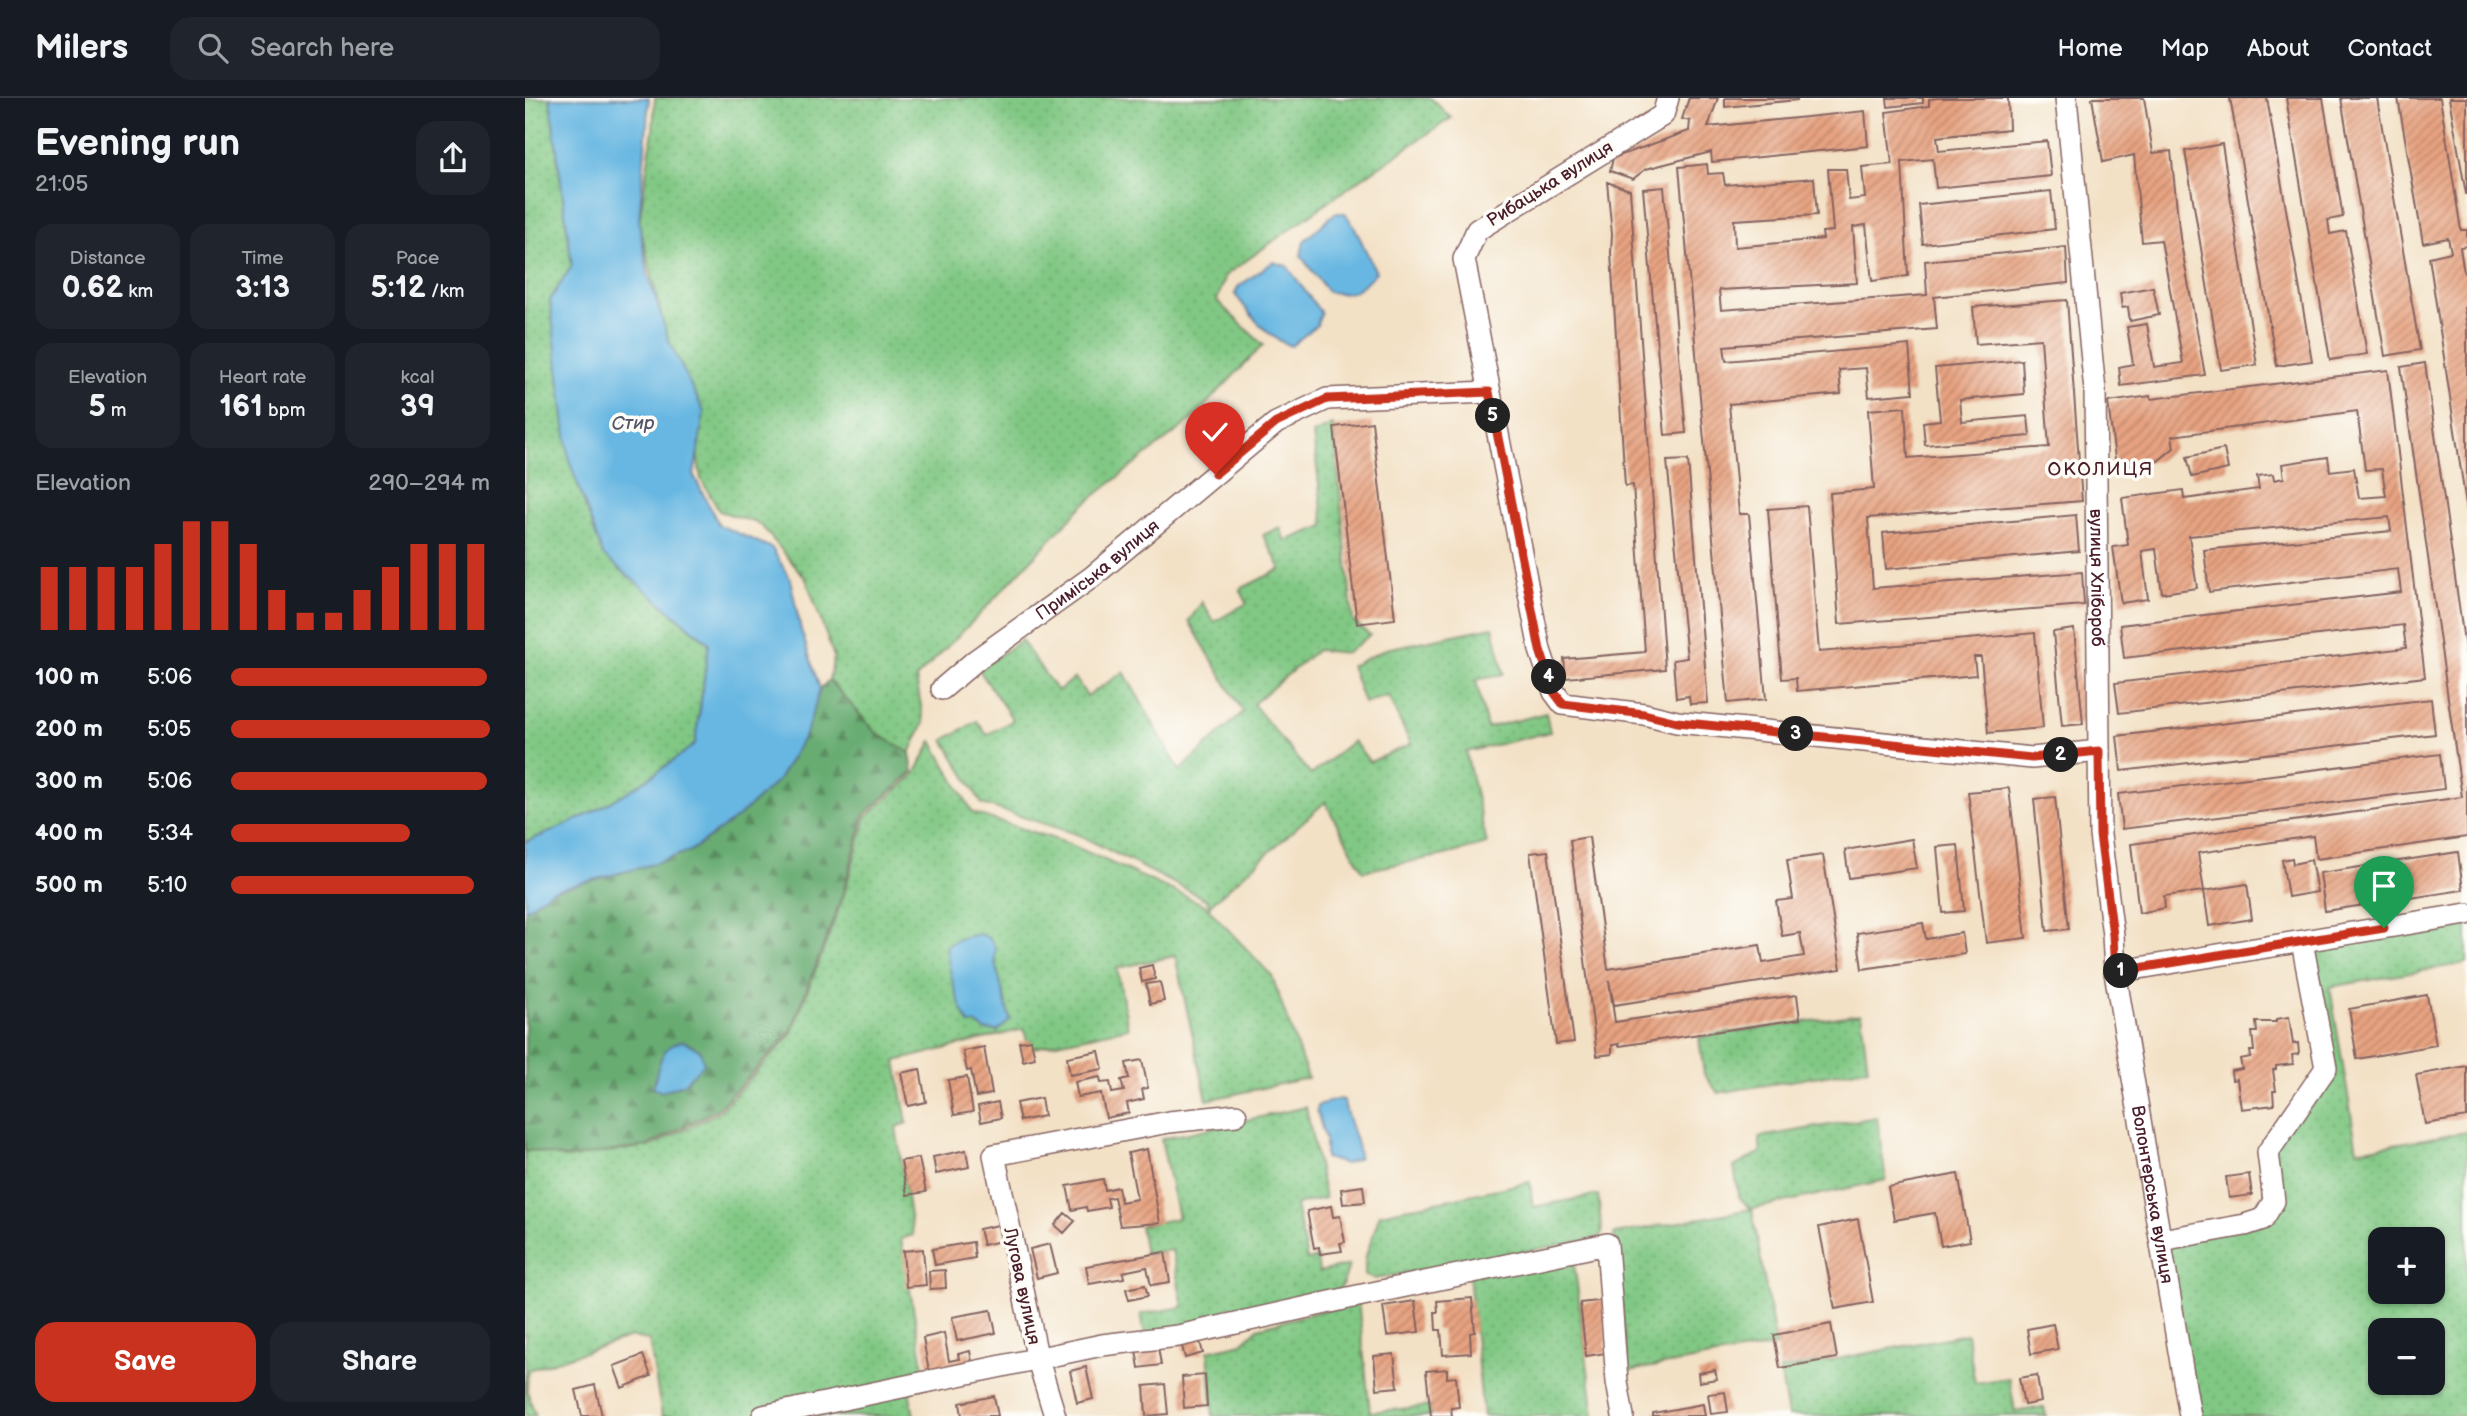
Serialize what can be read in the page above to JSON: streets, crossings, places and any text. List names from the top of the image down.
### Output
{
  "streets": {
    "street": [
      "Рибацька вулиця",
      "Приміська вулиця",
      "вулиця Хлібороб",
      "Волонтерська вулиця",
      "Лугова вулиця"
    ]
  },
  "crossings": [
    ["Рибацька вулиця", "Приміська вулиця"],
    ["Рибацька вулиця", "вулиця Хлібороб"],
    ["вулиця Хлібороб", "Волонтерська вулиця"]
  ],
  "districts": ["ОКОЛИЦЯ"],
  "water": ["Стир"],
  "page": {
    "header": "Milers",
    "search": "Search here",
    "nav": [
      "Home",
      "Map",
      "About",
      "Contact"
    ],
    "heading": ["Evening run", "21:05"],
    "stats": [
      ["Distance", "0.62 km"],
      ["Time", "3:13"],
      ["Pace", "5:12 /km"],
      ["Elevation", "5 m"],
      ["Heart rate", "161 bpm"],
      ["kcal", "39"]
    ],
    "pins": [
      "5",
      "4",
      "3",
      "2",
      "1"
    ],
    "chart": ["Elevation", "290–294 m"],
    "list": [
      {
        "name": "100 m",
        "note": "5:06"
      },
      {
        "name": "200 m",
        "note": "5:05"
      },
      {
        "name": "300 m",
        "note": "5:06"
      },
      {
        "name": "400 m",
        "note": "5:34"
      },
      {
        "name": "500 m",
        "note": "5:10"
      }
    ],
    "map_buttons": ["+", "−"],
    "buttons": ["Save", "Share"]
  }
}
